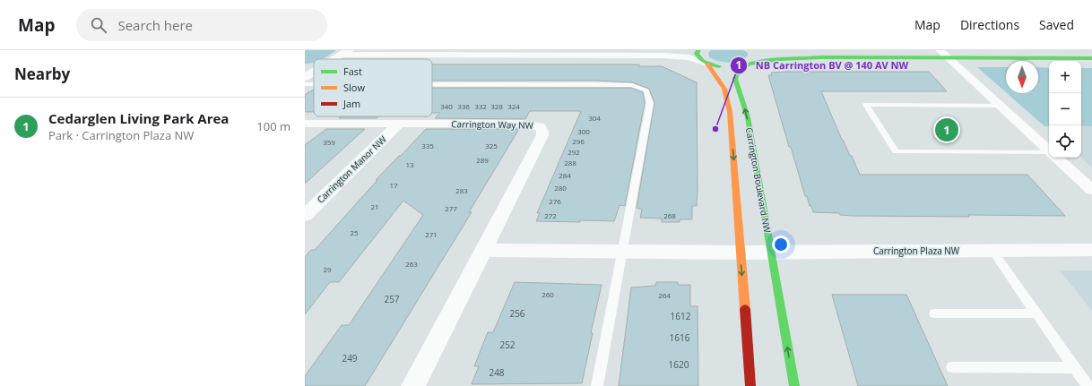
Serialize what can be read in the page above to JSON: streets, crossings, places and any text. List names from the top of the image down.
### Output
{
  "streets": {
    "street": [
      "Carrington Way NW",
      "Carrington Manor NW",
      "Carrington Boulevard NW",
      "Carrington Plaza NW"
    ]
  },
  "crossings": [
    ["Carrington Way NW", "Carrington Manor NW"],
    ["Carrington Boulevard NW", "Carrington Plaza NW"]
  ],
  "places": ["NB Carrington BV @ 140 AV NW"],
  "house_numbers": [
    "340",
    "336",
    "332",
    "328",
    "324",
    "304",
    "300",
    "296",
    "359",
    "335",
    "325",
    "292",
    "289",
    "288",
    "13",
    "284",
    "17",
    "280",
    "283",
    "276",
    "21",
    "277",
    "272",
    "268",
    "25",
    "271",
    "263",
    "29",
    "260",
    "264",
    "257",
    "256",
    "1612",
    "1616",
    "252",
    "249",
    "1620",
    "248"
  ],
  "legend": ["Fast", "Slow", "Jam"],
  "north": "bottom",
  "page": {
    "header": "Map",
    "search": "Search here",
    "nav": ["Map", "Directions", "Saved"],
    "heading": "Nearby",
    "map_buttons": ["+", "−"],
    "list": [
      {
        "mark": "1",
        "name": "Cedarglen Living Park Area",
        "note": "Park · Carrington Plaza NW",
        "value": "100 m"
      }
    ],
    "pins": "1"
  }
}
